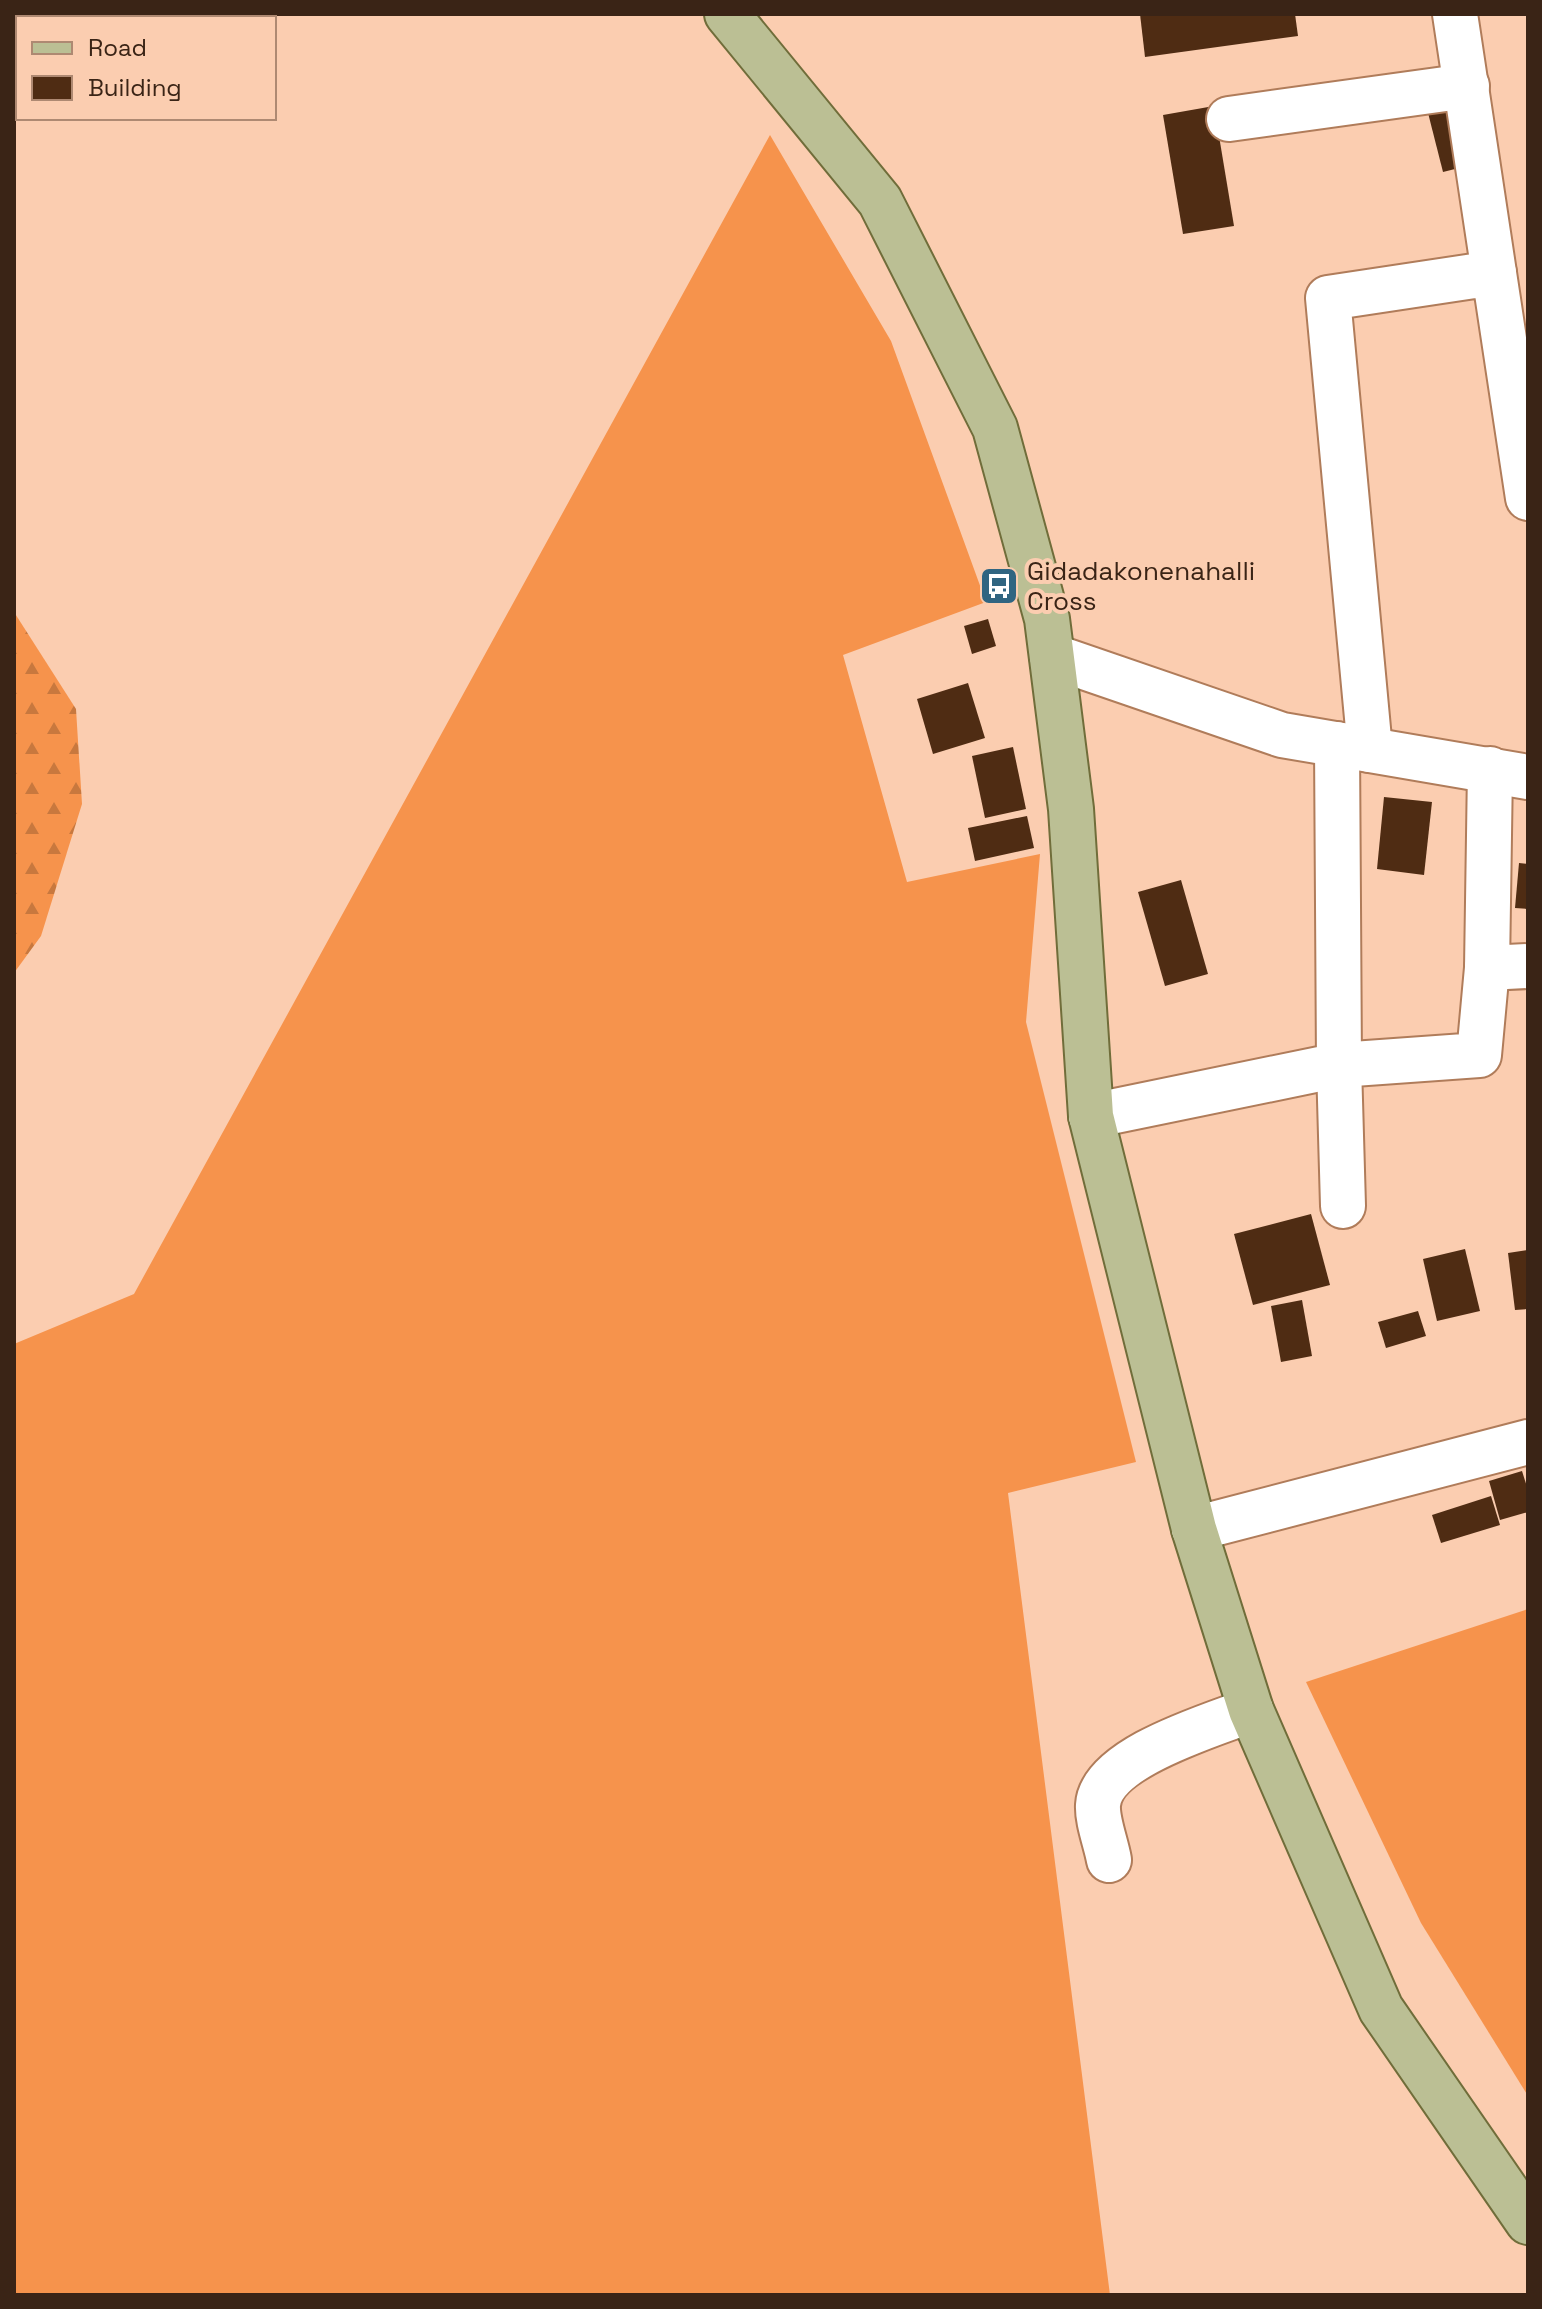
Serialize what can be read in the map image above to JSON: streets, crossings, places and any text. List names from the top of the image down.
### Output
{
  "places": {
    "bus stop": ["Gidadakonenahalli Cross"]
  },
  "legend": ["Road", "Building"]
}
